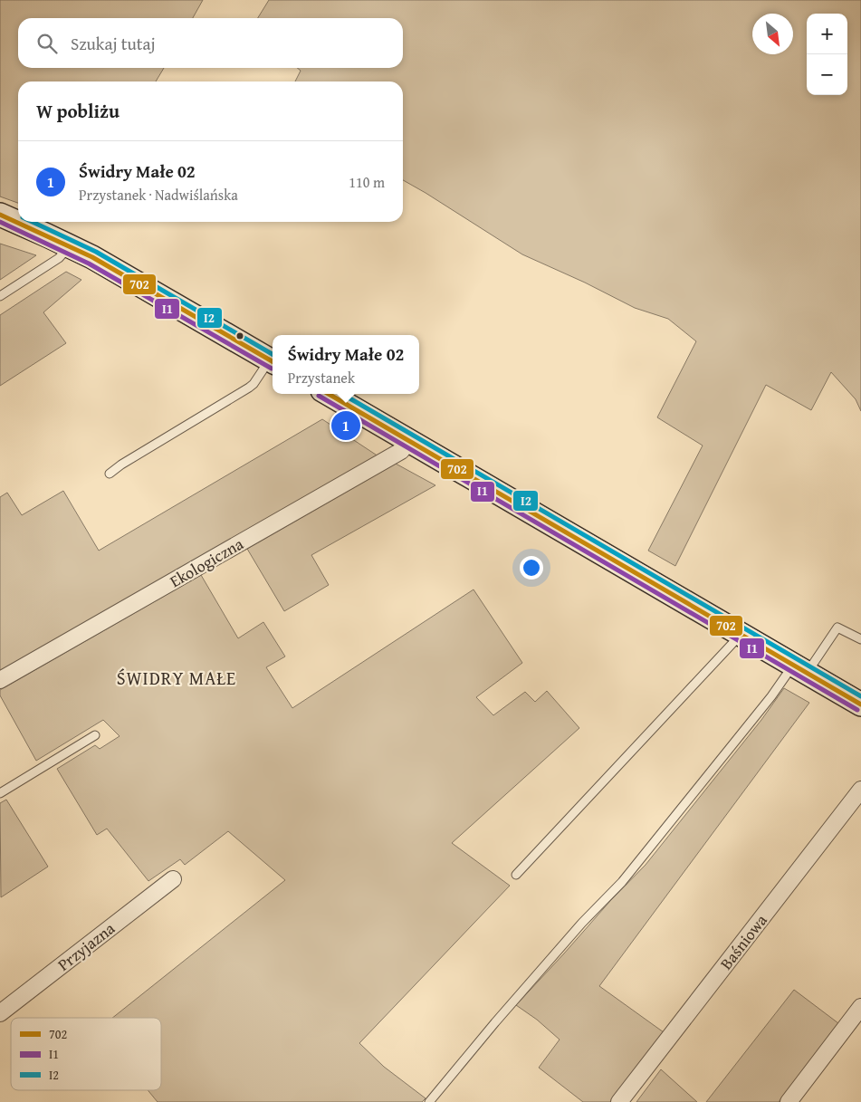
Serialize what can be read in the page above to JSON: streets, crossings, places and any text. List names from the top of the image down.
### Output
{
  "streets": {
    "street": ["Ekologiczna", "Baśniowa", "Przyjazna"]
  },
  "districts": ["ŚWIDRY MAŁE"],
  "lines": ["transit line 702", "transit line I1", "transit line I2"],
  "legend": ["702", "I1", "I2"],
  "north": "bottom right",
  "page": {
    "map_buttons": ["+", "−"],
    "search": "Szukaj tutaj",
    "heading": "W pobliżu",
    "list": [
      {
        "mark": "1",
        "name": "Świdry Małe 02",
        "note": "Przystanek · Nadwiślańska",
        "value": "110 m"
      }
    ],
    "popup": ["Świdry Małe 02", "Przystanek"],
    "pins": "1"
  }
}
